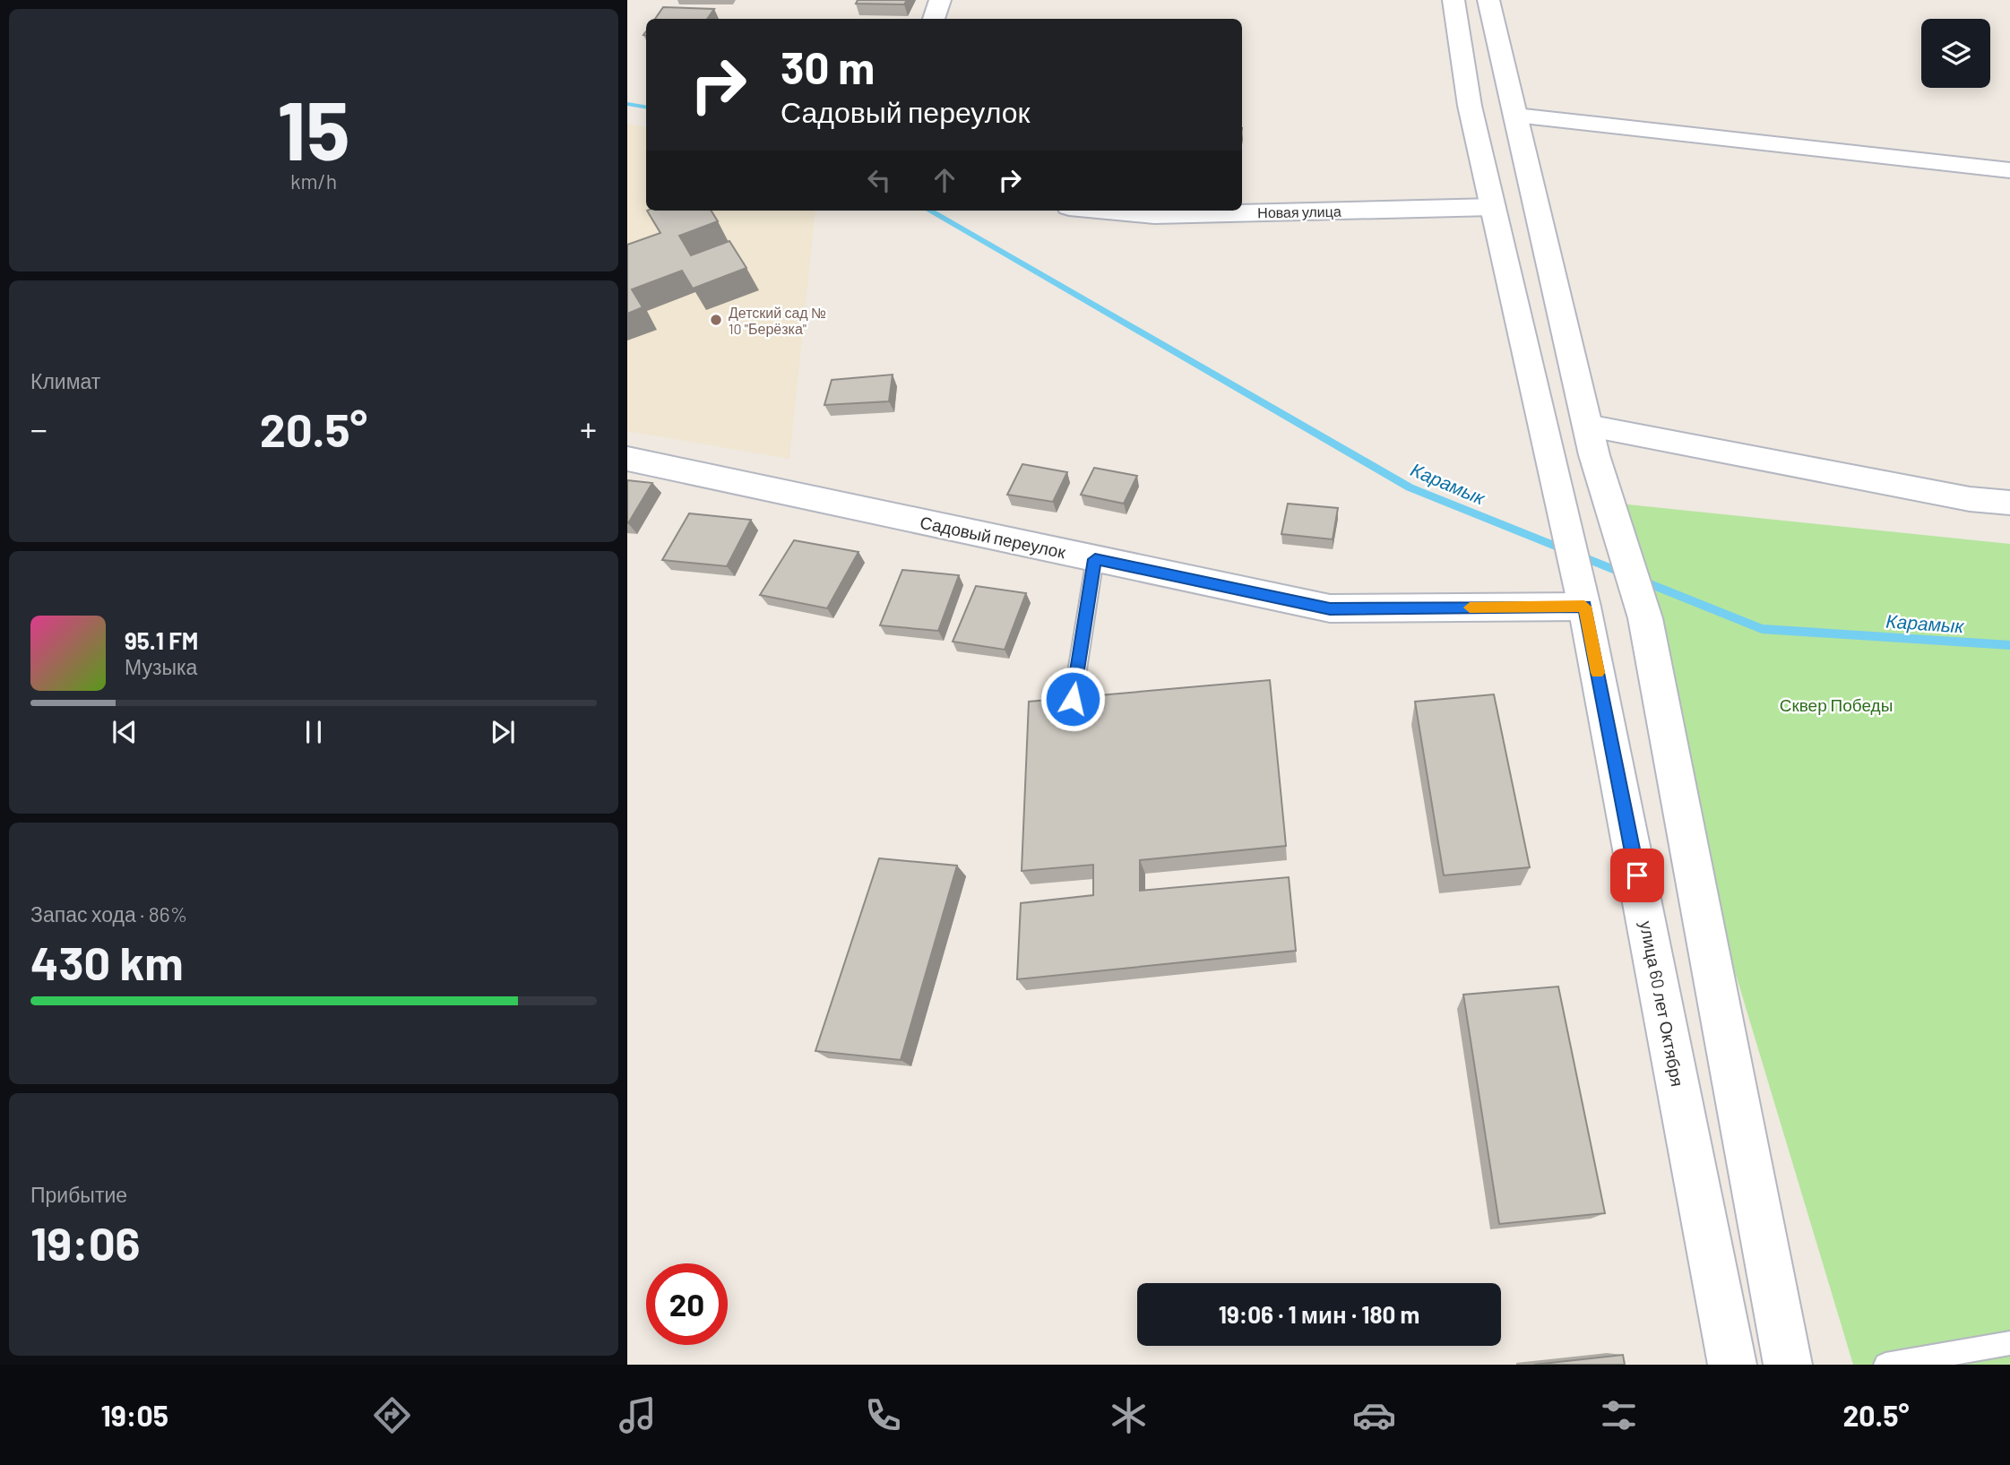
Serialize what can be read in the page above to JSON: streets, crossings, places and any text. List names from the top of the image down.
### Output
{
  "streets": {
    "street": ["Новая улица", "Садовый переулок", "улица 60 лет Октября"]
  },
  "crossings": [
    ["Новая улица", "улица 60 лет Октября"],
    ["Садовый переулок", "улица 60 лет Октября"]
  ],
  "water": ["Карамык"],
  "parks": ["Сквер Победы"],
  "places": ["Детский сад № 10 \"Берёзка\""],
  "page": {
    "tile": [
      ["15", "km/h"],
      "Климат",
      ["Запас хода · 86%", "430 km"],
      ["Прибытие", "19:06"]
    ],
    "turn": ["30 m", "Садовый переулок"],
    "heat": ["−", "20.5°", "+"],
    "song": ["95.1 FM", "Музыка"],
    "limit": "20",
    "trip": "19:06 · 1 мин · 180 m",
    "tabs": ["19:05", "20.5°"]
  }
}
